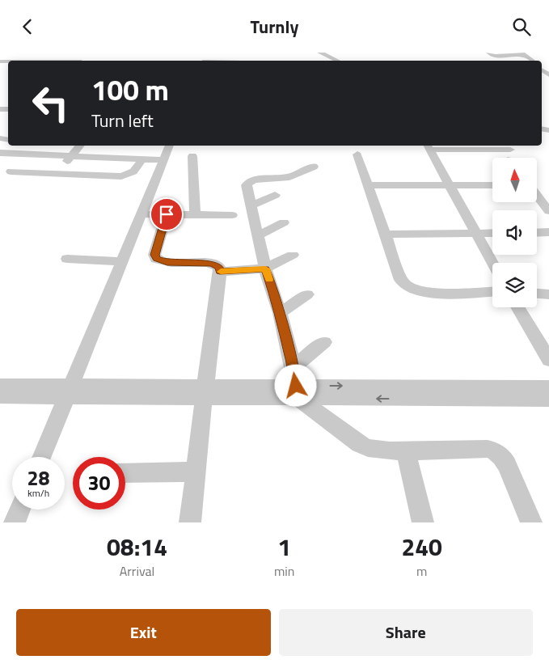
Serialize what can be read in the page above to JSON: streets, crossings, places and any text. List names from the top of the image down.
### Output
{
  "north": "top",
  "page": {
    "header": "Turnly",
    "turn": ["100 m", "Turn left"],
    "speed": "28 km/h",
    "limit": "30",
    "eta": [
      "08:14",
      "Arrival",
      "1",
      "min",
      "240",
      "m"
    ],
    "buttons": ["Exit", "Share"]
  }
}
